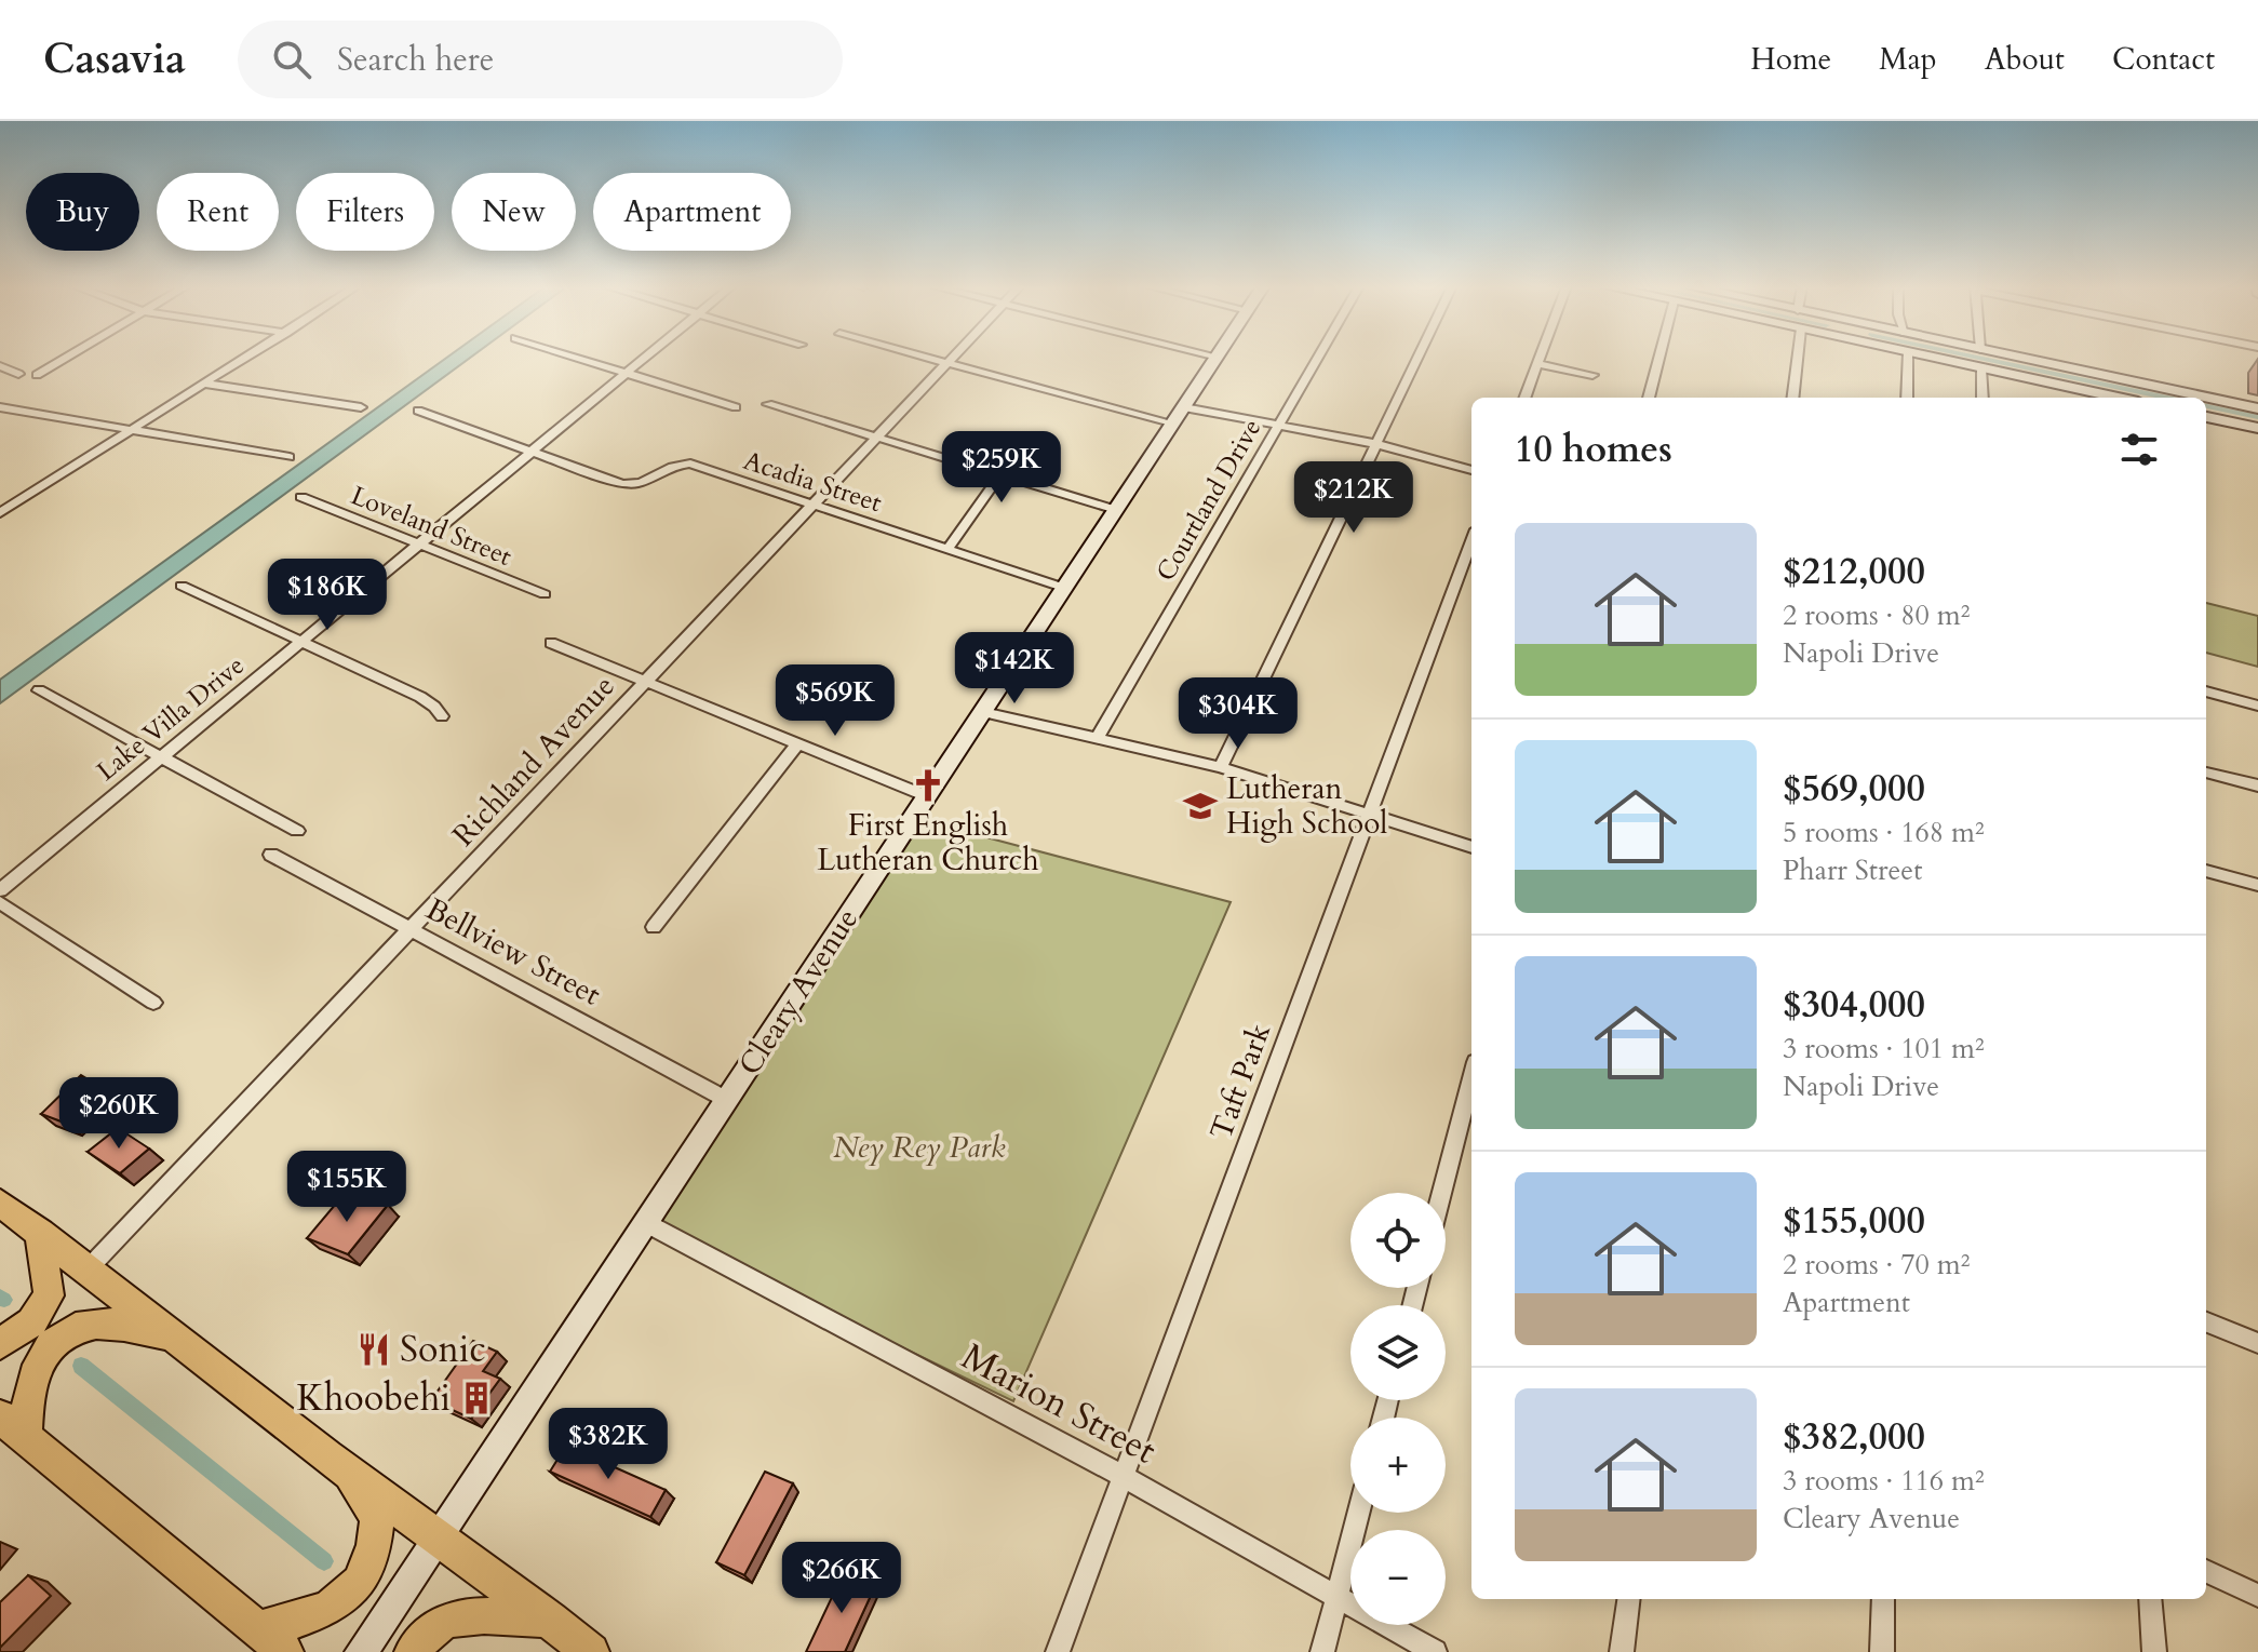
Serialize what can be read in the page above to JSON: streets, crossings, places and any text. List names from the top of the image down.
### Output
{
  "streets": {
    "street": [
      "Acadia Street",
      "Courtland Drive",
      "Loveland Street",
      "Lake Villa Drive",
      "Richland Avenue",
      "Bellview Street",
      "Cleary Avenue",
      "Taft Park",
      "Marion Street"
    ]
  },
  "crossings": [
    ["Acadia Street", "Lake Villa Drive"],
    ["Acadia Street", "Richland Avenue"],
    ["Acadia Street", "Cleary Avenue"],
    ["Loveland Street", "Lake Villa Drive"],
    ["Richland Avenue", "Bellview Street"],
    ["Bellview Street", "Cleary Avenue"],
    ["Cleary Avenue", "Marion Street"],
    ["Taft Park", "Marion Street"]
  ],
  "parks": ["Ney Rey Park"],
  "places": {
    "church": ["First English Lutheran Church"],
    "school or university": ["Lutheran High School"],
    "restaurant": ["Sonic"],
    "building": ["Khoobehi"]
  },
  "page": {
    "header": "Casavia",
    "search": "Search here",
    "nav": [
      "Home",
      "Map",
      "About",
      "Contact"
    ],
    "chip": [
      "Buy",
      "Rent",
      "Filters",
      "New",
      "Apartment"
    ],
    "heading": "10 homes",
    "price": [
      "$259K",
      "$212K",
      "$186K",
      "$142K",
      "$569K",
      "$304K",
      "$260K",
      "$155K",
      "$382K",
      "$266K"
    ],
    "list": [
      {
        "name": "$212,000",
        "note": "2 rooms · 80 m² · Napoli Drive"
      },
      {
        "name": "$569,000",
        "note": "5 rooms · 168 m² · Pharr Street"
      },
      {
        "name": "$304,000",
        "note": "3 rooms · 101 m² · Napoli Drive"
      },
      {
        "name": "$155,000",
        "note": "2 rooms · 70 m² · Apartment"
      },
      {
        "name": "$382,000",
        "note": "3 rooms · 116 m² · Cleary Avenue"
      }
    ],
    "map_buttons": ["+", "−"]
  }
}
